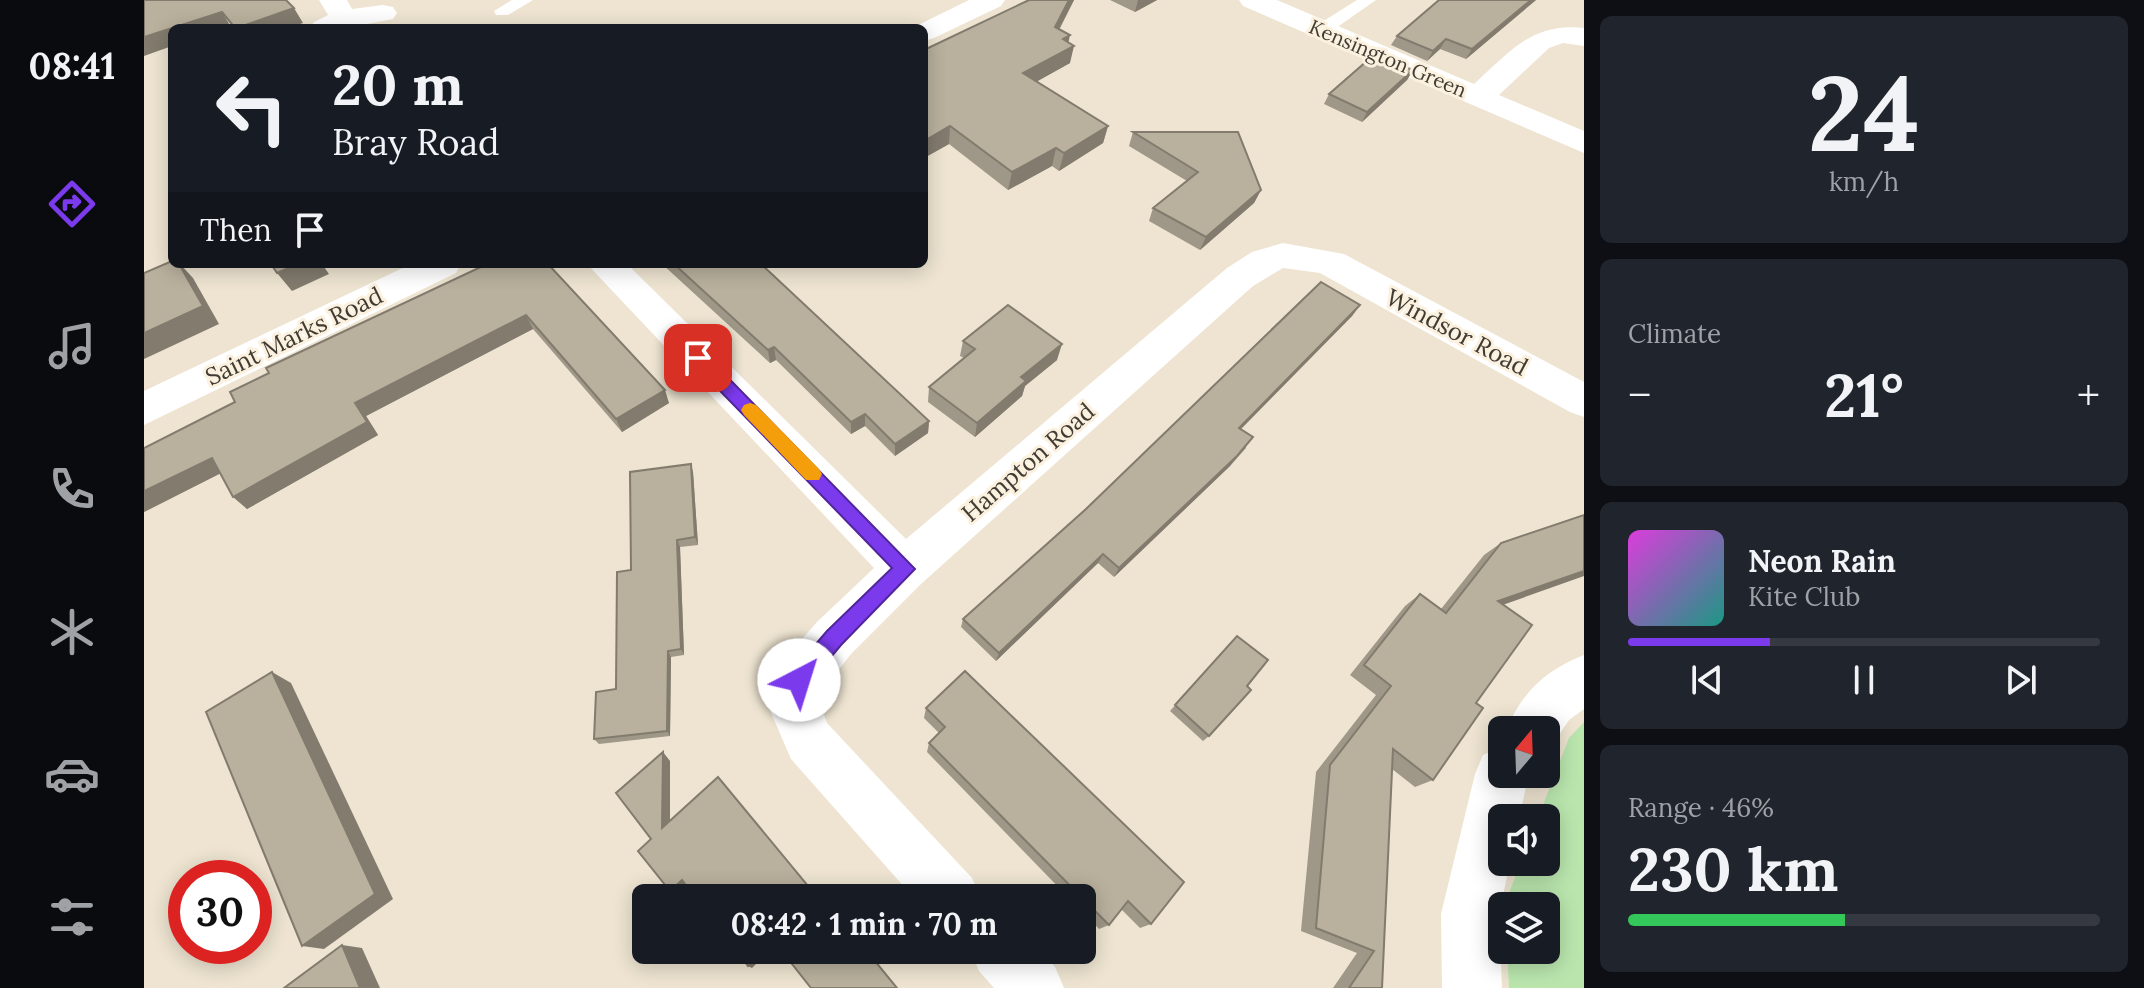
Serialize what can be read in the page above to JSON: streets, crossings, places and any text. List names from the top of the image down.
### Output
{
  "streets": {
    "street": [
      "Kensington Green",
      "Windsor Road",
      "Saint Marks Road",
      "Hampton Road"
    ]
  },
  "crossings": [
    ["Windsor Road", "Hampton Road"]
  ],
  "north": "top",
  "page": {
    "tabs": "08:41",
    "tile": [
      ["24", "km/h"],
      "Climate",
      ["Range · 46%", "230 km"]
    ],
    "turn": ["20 m", "Bray Road"],
    "then": "Then",
    "heat": ["−", "21°", "+"],
    "song": ["Neon Rain", "Kite Club"],
    "limit": "30",
    "trip": "08:42 · 1 min · 70 m"
  }
}
